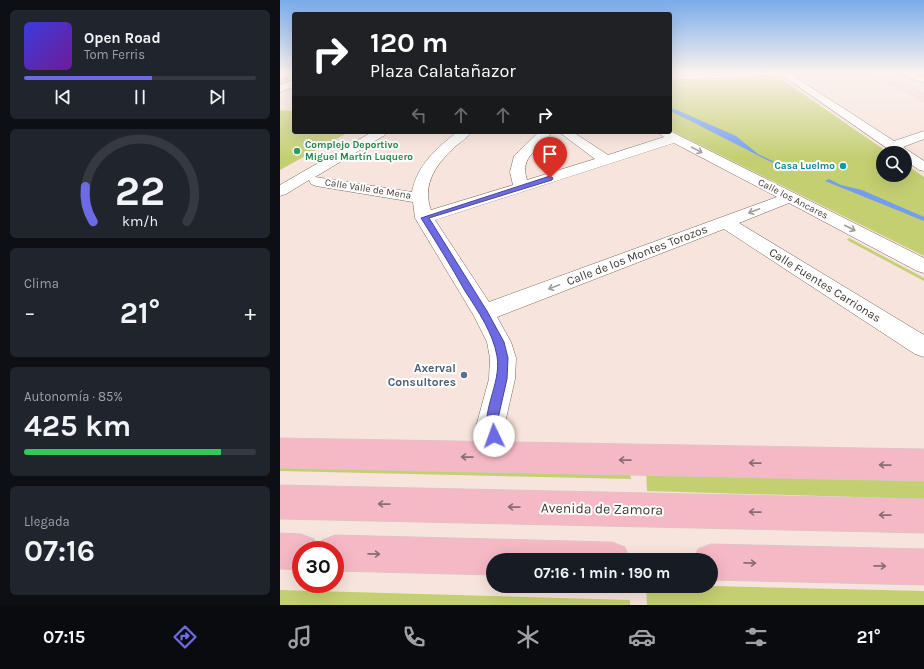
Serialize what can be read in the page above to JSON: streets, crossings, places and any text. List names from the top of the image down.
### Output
{
  "streets": {
    "highway": ["Avenida de Zamora"],
    "street": [
      "Calle Valle de Mena",
      "Calle los Ancares",
      "Calle de los Montes Torozos",
      "Calle Fuentes Carrionas"
    ]
  },
  "crossings": [
    ["Calle los Ancares", "Calle de los Montes Torozos"],
    ["Calle de los Montes Torozos", "Calle Fuentes Carrionas"]
  ],
  "places": ["Complejo Deportivo Miguel Martín Luquero", "Casa Luelmo", "Axerval Consultores"],
  "page": {
    "turn": ["120 m", "Plaza Calatañazor"],
    "song": ["Open Road", "Tom Ferris"],
    "tile": [
      "Clima",
      ["Autonomía · 85%", "425 km"],
      ["Llegada", "07:16"]
    ],
    "heat": ["−", "21°", "+"],
    "limit": "30",
    "trip": "07:16 · 1 min · 190 m",
    "tabs": ["07:15", "21°"],
    "gauge": ["22", "km/h"]
  }
}
